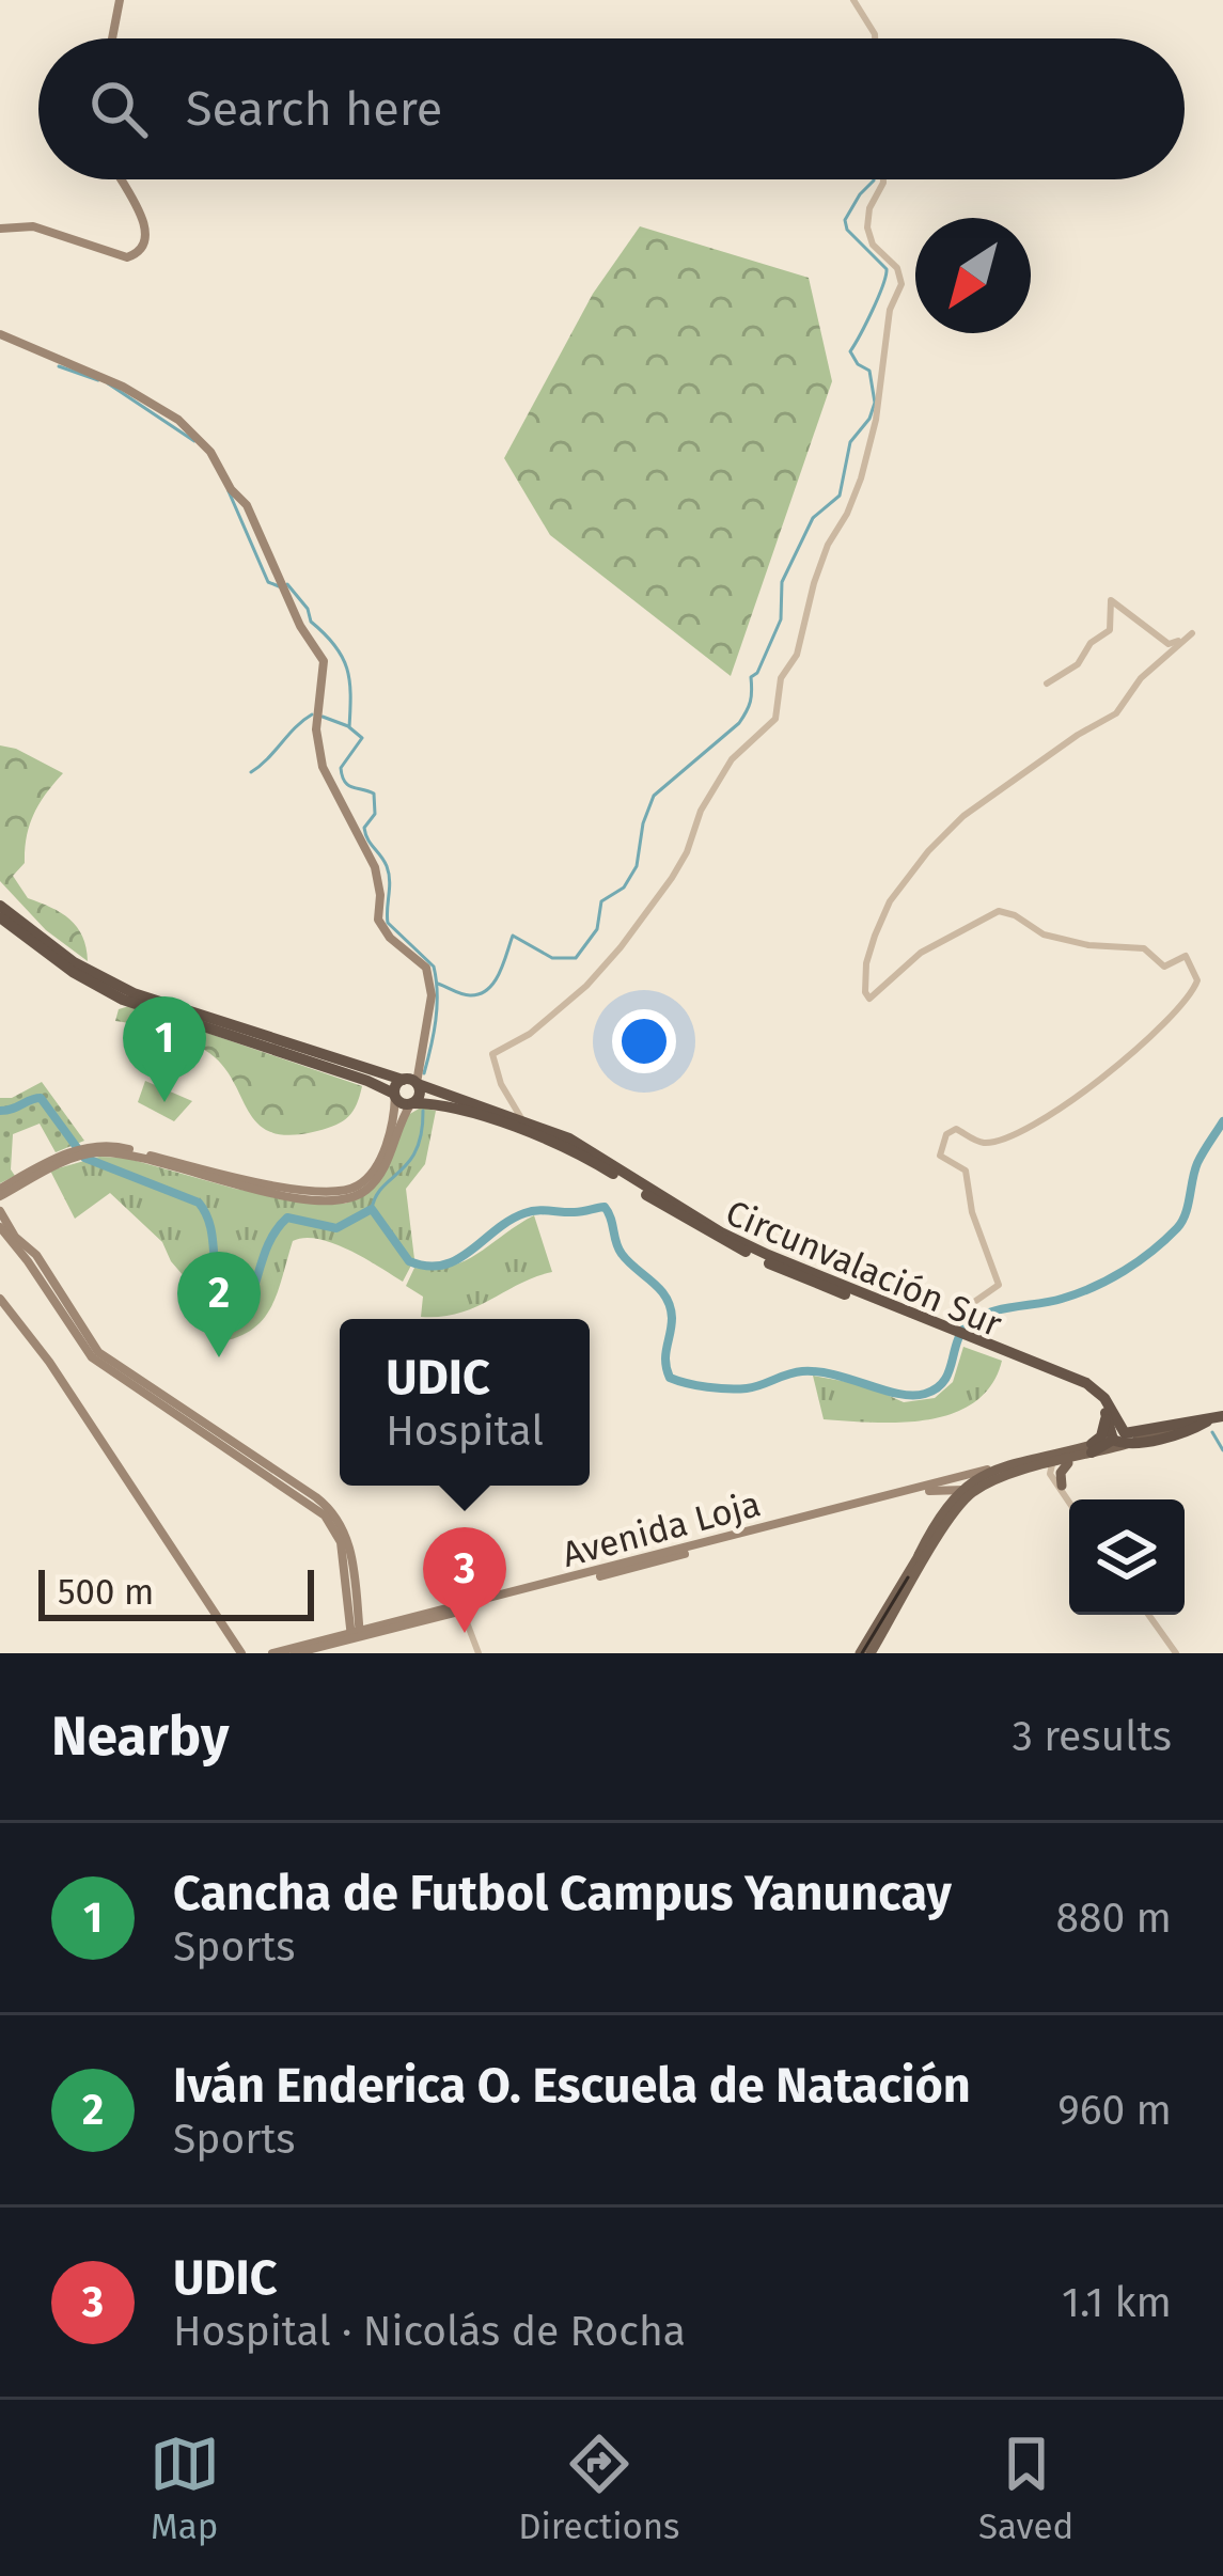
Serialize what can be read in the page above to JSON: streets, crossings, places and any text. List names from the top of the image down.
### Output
{
  "streets": {
    "highway": ["Circunvalación Sur"],
    "main road": ["Avenida Loja"]
  },
  "scale_bar": "500 m",
  "north": "bottom left",
  "page": {
    "search": "Search here",
    "pins": ["1", "2", "3"],
    "popup": ["UDIC", "Hospital"],
    "scale": "500 m",
    "heading": ["Nearby", "3 results"],
    "list": [
      {
        "mark": "1",
        "name": "Cancha de Futbol Campus Yanuncay",
        "note": "Sports",
        "value": "880 m"
      },
      {
        "mark": "2",
        "name": "Iván Enderica O. Escuela de Natación",
        "note": "Sports",
        "value": "960 m"
      },
      {
        "mark": "3",
        "name": "UDIC",
        "note": "Hospital · Nicolás de Rocha",
        "value": "1.1 km"
      }
    ],
    "nav": ["Map", "Directions", "Saved"]
  }
}
